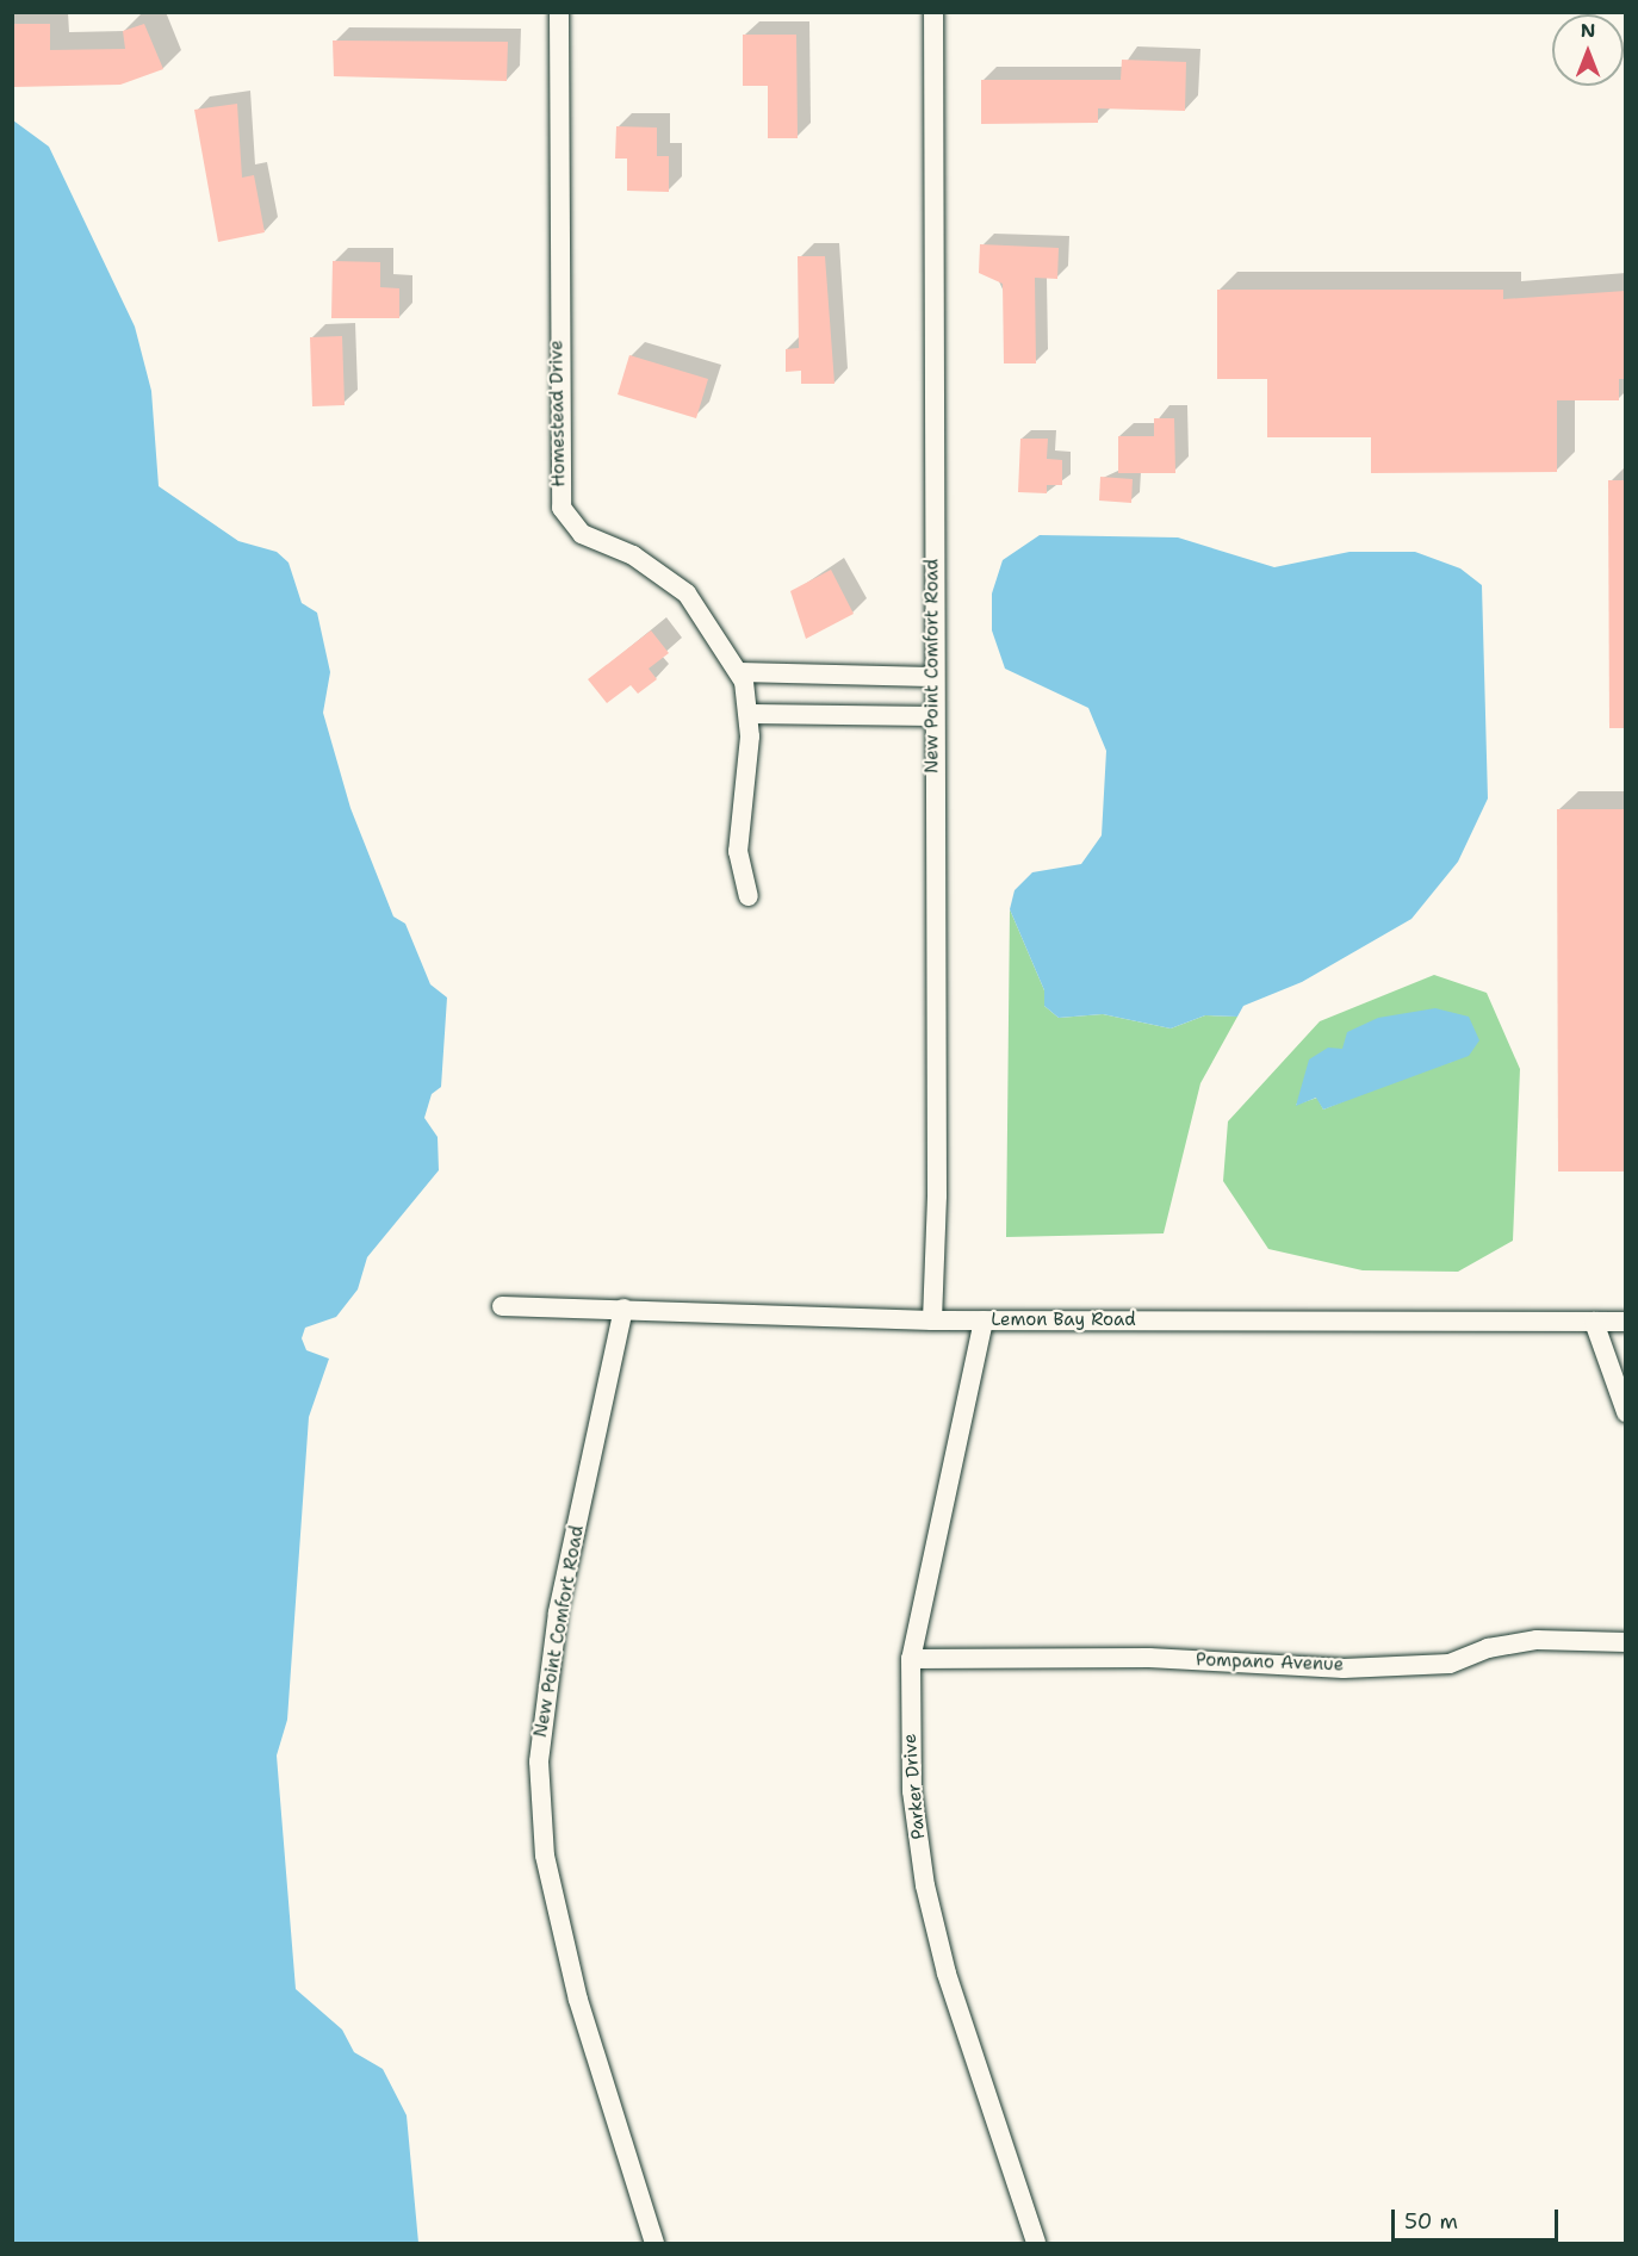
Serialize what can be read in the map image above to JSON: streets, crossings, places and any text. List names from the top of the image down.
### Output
{
  "streets": {
    "street": [
      "Homestead Drive",
      "New Point Comfort Road",
      "Lemon Bay Road",
      "Pompano Avenue",
      "Parker Drive"
    ]
  },
  "crossings": [
    ["New Point Comfort Road", "Lemon Bay Road"],
    ["Lemon Bay Road", "Parker Drive"],
    ["Pompano Avenue", "Parker Drive"]
  ],
  "scale_bar": "50 m",
  "north": "top"
}
